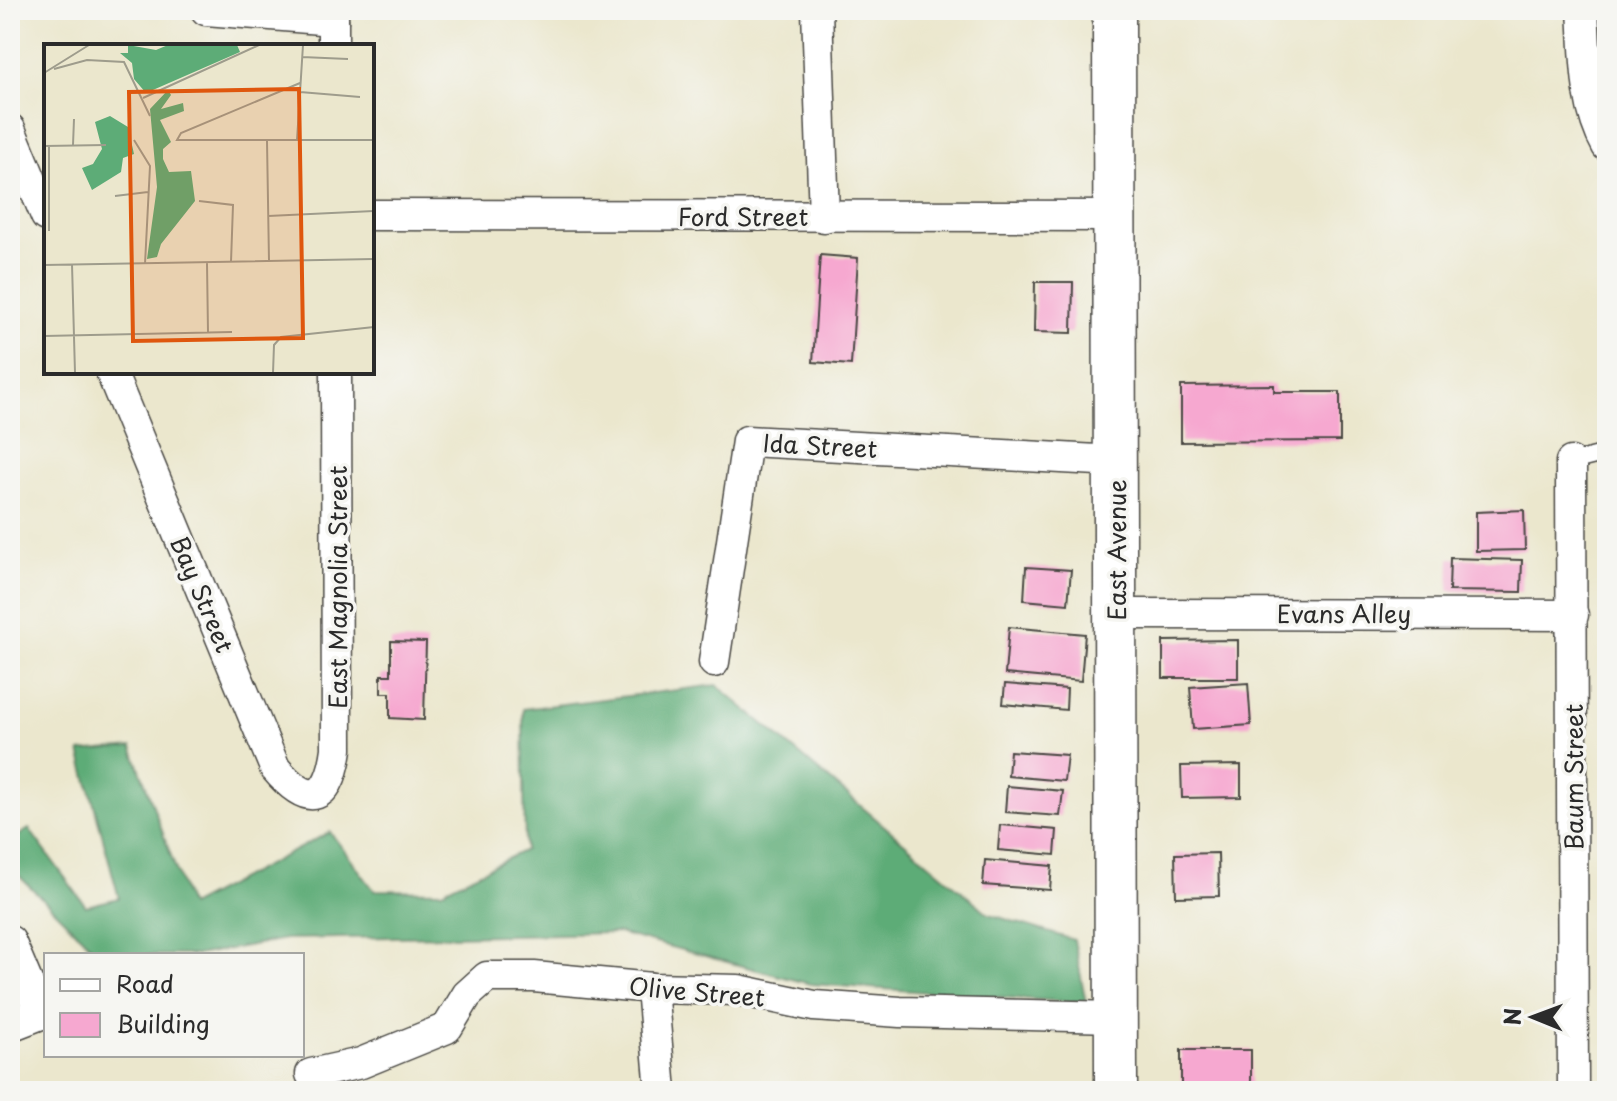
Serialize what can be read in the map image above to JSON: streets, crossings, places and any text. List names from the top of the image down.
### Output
{
  "streets": {
    "street": [
      "Ford Street",
      "Ida Street",
      "East Avenue",
      "East Magnolia Street",
      "Bay Street",
      "Evans Alley",
      "Baum Street",
      "Olive Street"
    ]
  },
  "crossings": [
    ["Ford Street", "East Avenue"],
    ["Ida Street", "East Avenue"],
    ["East Avenue", "Evans Alley"],
    ["East Avenue", "Olive Street"],
    ["East Magnolia Street", "Bay Street"],
    ["Evans Alley", "Baum Street"]
  ],
  "legend": ["Road", "Building"],
  "north": "left"
}
